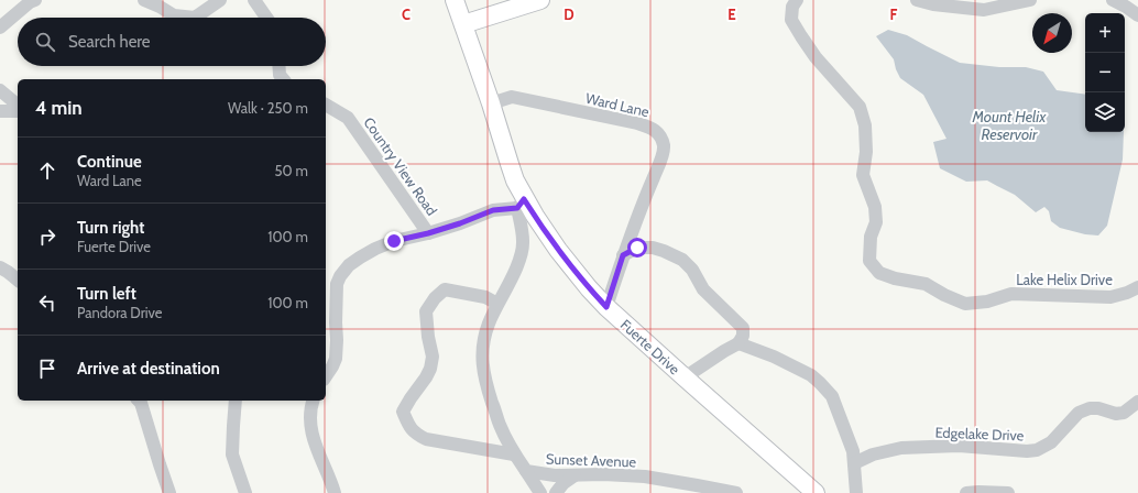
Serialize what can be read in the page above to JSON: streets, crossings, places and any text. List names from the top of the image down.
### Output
{
  "streets": {
    "main road": ["Fuerte Drive"],
    "street": [
      "Ward Lane",
      "Country View Road",
      "Lake Helix Drive",
      "Edgelake Drive",
      "Sunset Avenue"
    ]
  },
  "crossings": [
    ["Ward Lane", "Fuerte Drive"],
    ["Fuerte Drive", "Sunset Avenue"]
  ],
  "water": ["Mount Helix Reservoir"],
  "north": "bottom left",
  "page": {
    "map_buttons": ["+", "−"],
    "search": "Search here",
    "heading": ["4 min", "Walk · 250 m"],
    "list": [
      ["Continue", "Ward Lane", "50 m"],
      ["Turn right", "Fuerte Drive", "100 m"],
      ["Turn left", "Pandora Drive", "100 m"],
      "Arrive at destination"
    ]
  },
  "grid": {
    "columns": [
      "C",
      "D",
      "E",
      "F"
    ]
  }
}
